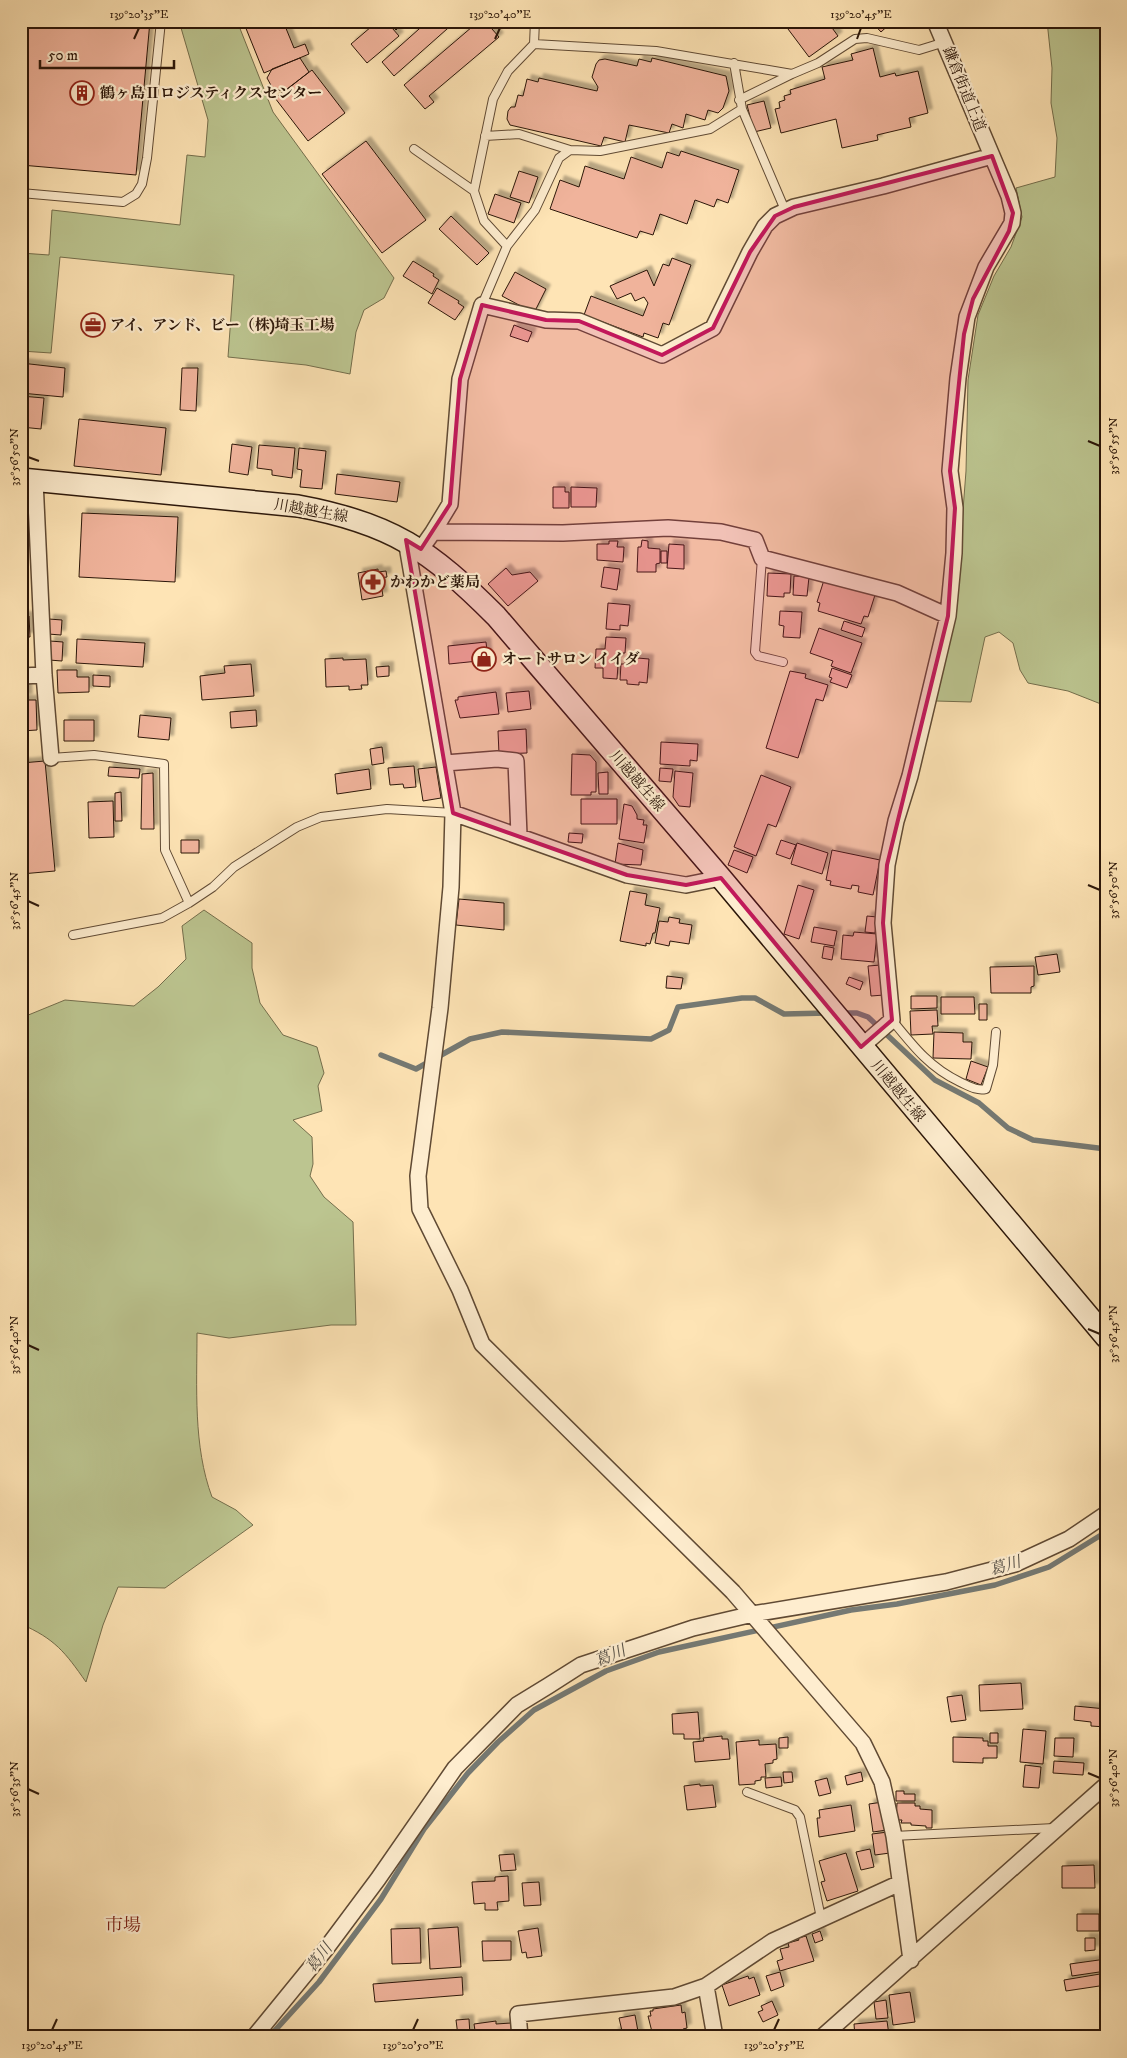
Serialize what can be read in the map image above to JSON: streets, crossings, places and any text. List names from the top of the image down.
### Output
{
  "streets": {
    "main road": ["川越越生線"],
    "street": ["鎌倉街道上道"]
  },
  "districts": ["市場"],
  "water": ["葛川"],
  "places": {
    "building": ["鶴ヶ島Ⅱロジスティクスセンター"],
    "office": ["アイ、アンド、ビー（株)埼玉工場"],
    "pharmacy": ["かわかど薬局"],
    "shop": ["オートサロン イイダ"]
  },
  "scale_bar": "50 m",
  "coordinates": [
    "139°20'35\"E",
    "139°20'40\"E",
    "139°20'45\"E",
    "35°56'55\"N",
    "35°56'50\"N",
    "35°56'45\"N",
    "35°56'40\"N",
    "35°56'35\"N",
    "139°20'50\"E",
    "139°20'55\"E"
  ]
}
